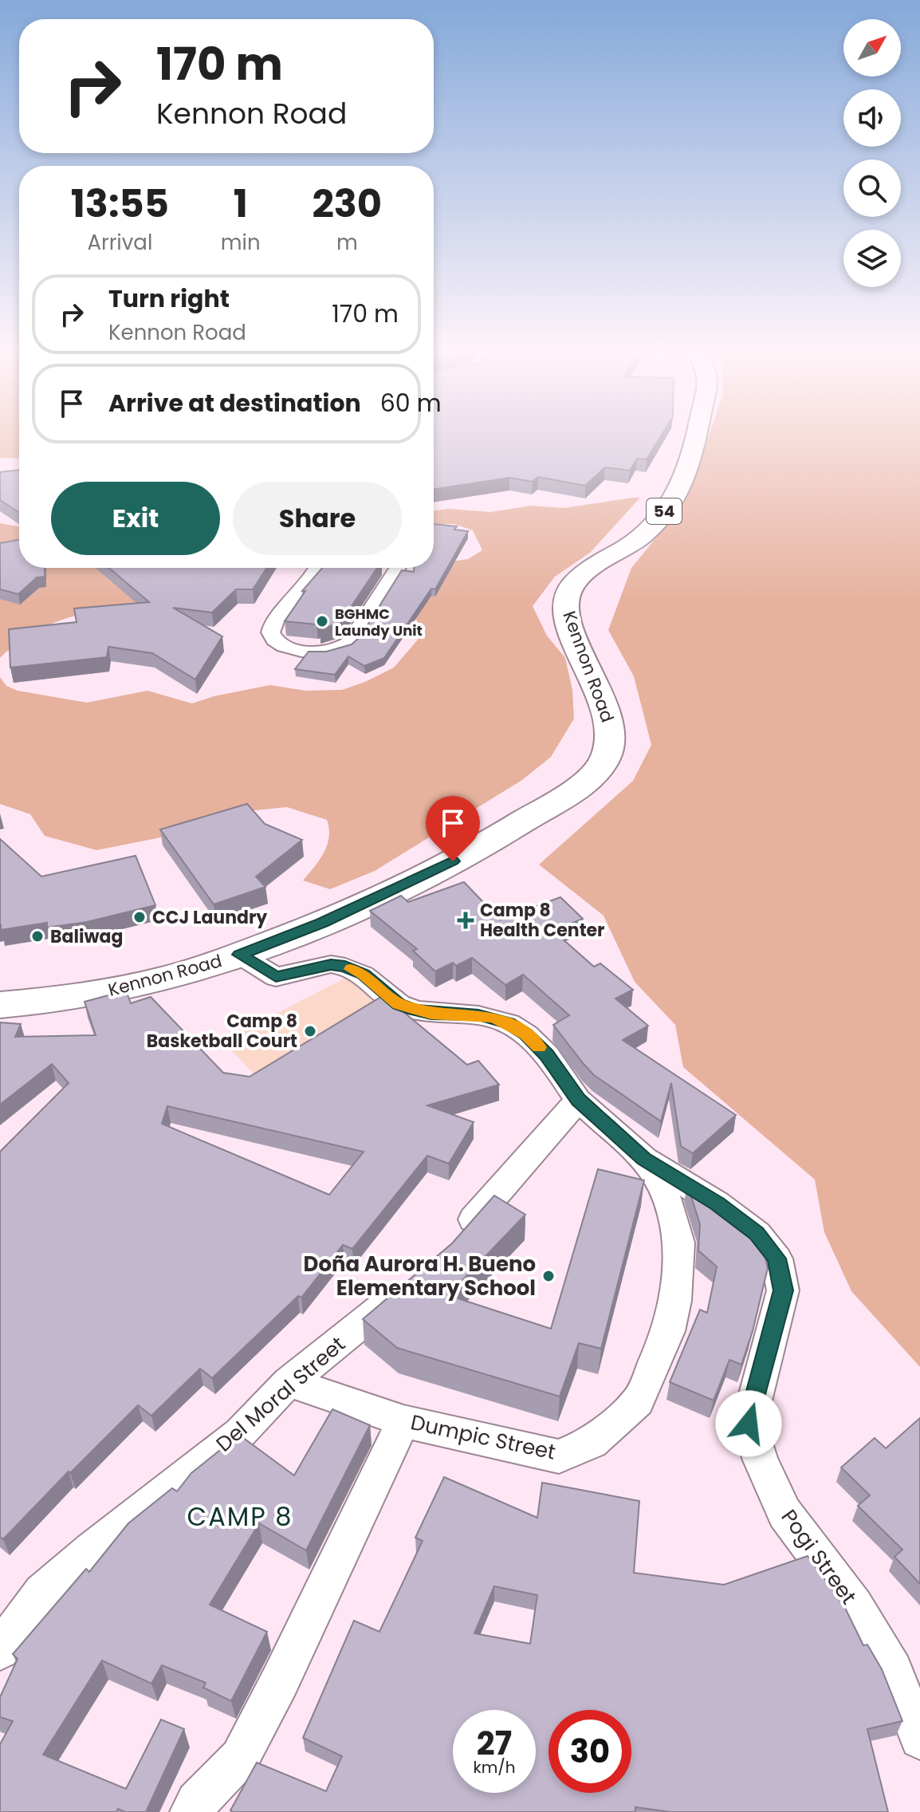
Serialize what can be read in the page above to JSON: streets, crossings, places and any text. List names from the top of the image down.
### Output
{
  "streets": {
    "highway": ["54", "Kennon Road"],
    "street": ["Del Moral Street", "Dumpic Street", "Pogi Street"]
  },
  "crossings": [
    ["Kennon Road", "Pogi Street"],
    ["Del Moral Street", "Dumpic Street"],
    ["Dumpic Street", "Pogi Street"]
  ],
  "districts": ["CAMP 8"],
  "places": {
    "other": [
      "BGHMC Laundy Unit",
      "CCJ Laundry",
      "Baliwag",
      "Camp 8 Basketball Court",
      "Doña Aurora H. Bueno Elementary School"
    ],
    "health": ["Camp 8 Health Center"]
  },
  "north": "top right",
  "page": {
    "turn": ["170 m", "Kennon Road"],
    "eta": [
      "13:55",
      "Arrival",
      "1",
      "min",
      "230",
      "m"
    ],
    "list": [
      {
        "name": "Turn right",
        "note": "Kennon Road",
        "value": "170 m"
      },
      {
        "name": "Arrive at destination",
        "value": "60 m"
      }
    ],
    "buttons": ["Exit", "Share"],
    "speed": "27 km/h",
    "limit": "30"
  }
}
